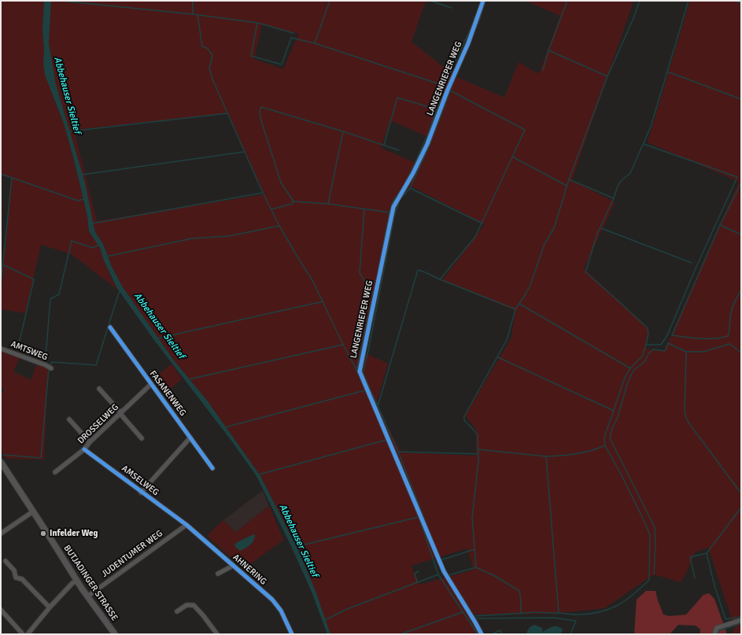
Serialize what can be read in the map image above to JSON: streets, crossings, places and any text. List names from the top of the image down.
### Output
{
  "streets": {
    "main road": ["BUTJADINGER STRASSE"],
    "street": [
      "LANGENRIEPER WEG",
      "AMTSWEG",
      "FASANENWEG",
      "DROSSELWEG",
      "AMSELWEG",
      "JUDENTUMER WEG",
      "AHNERING"
    ]
  },
  "crossings": [
    ["FASANENWEG", "DROSSELWEG"],
    ["DROSSELWEG", "AMSELWEG"],
    ["AMSELWEG", "JUDENTUMER WEG"],
    ["AMSELWEG", "AHNERING"],
    ["JUDENTUMER WEG", "AHNERING"],
    ["JUDENTUMER WEG", "BUTJADINGER STRASSE"]
  ],
  "water": ["Abbehauser Sieltief"],
  "places": ["Infelder Weg"]
}
